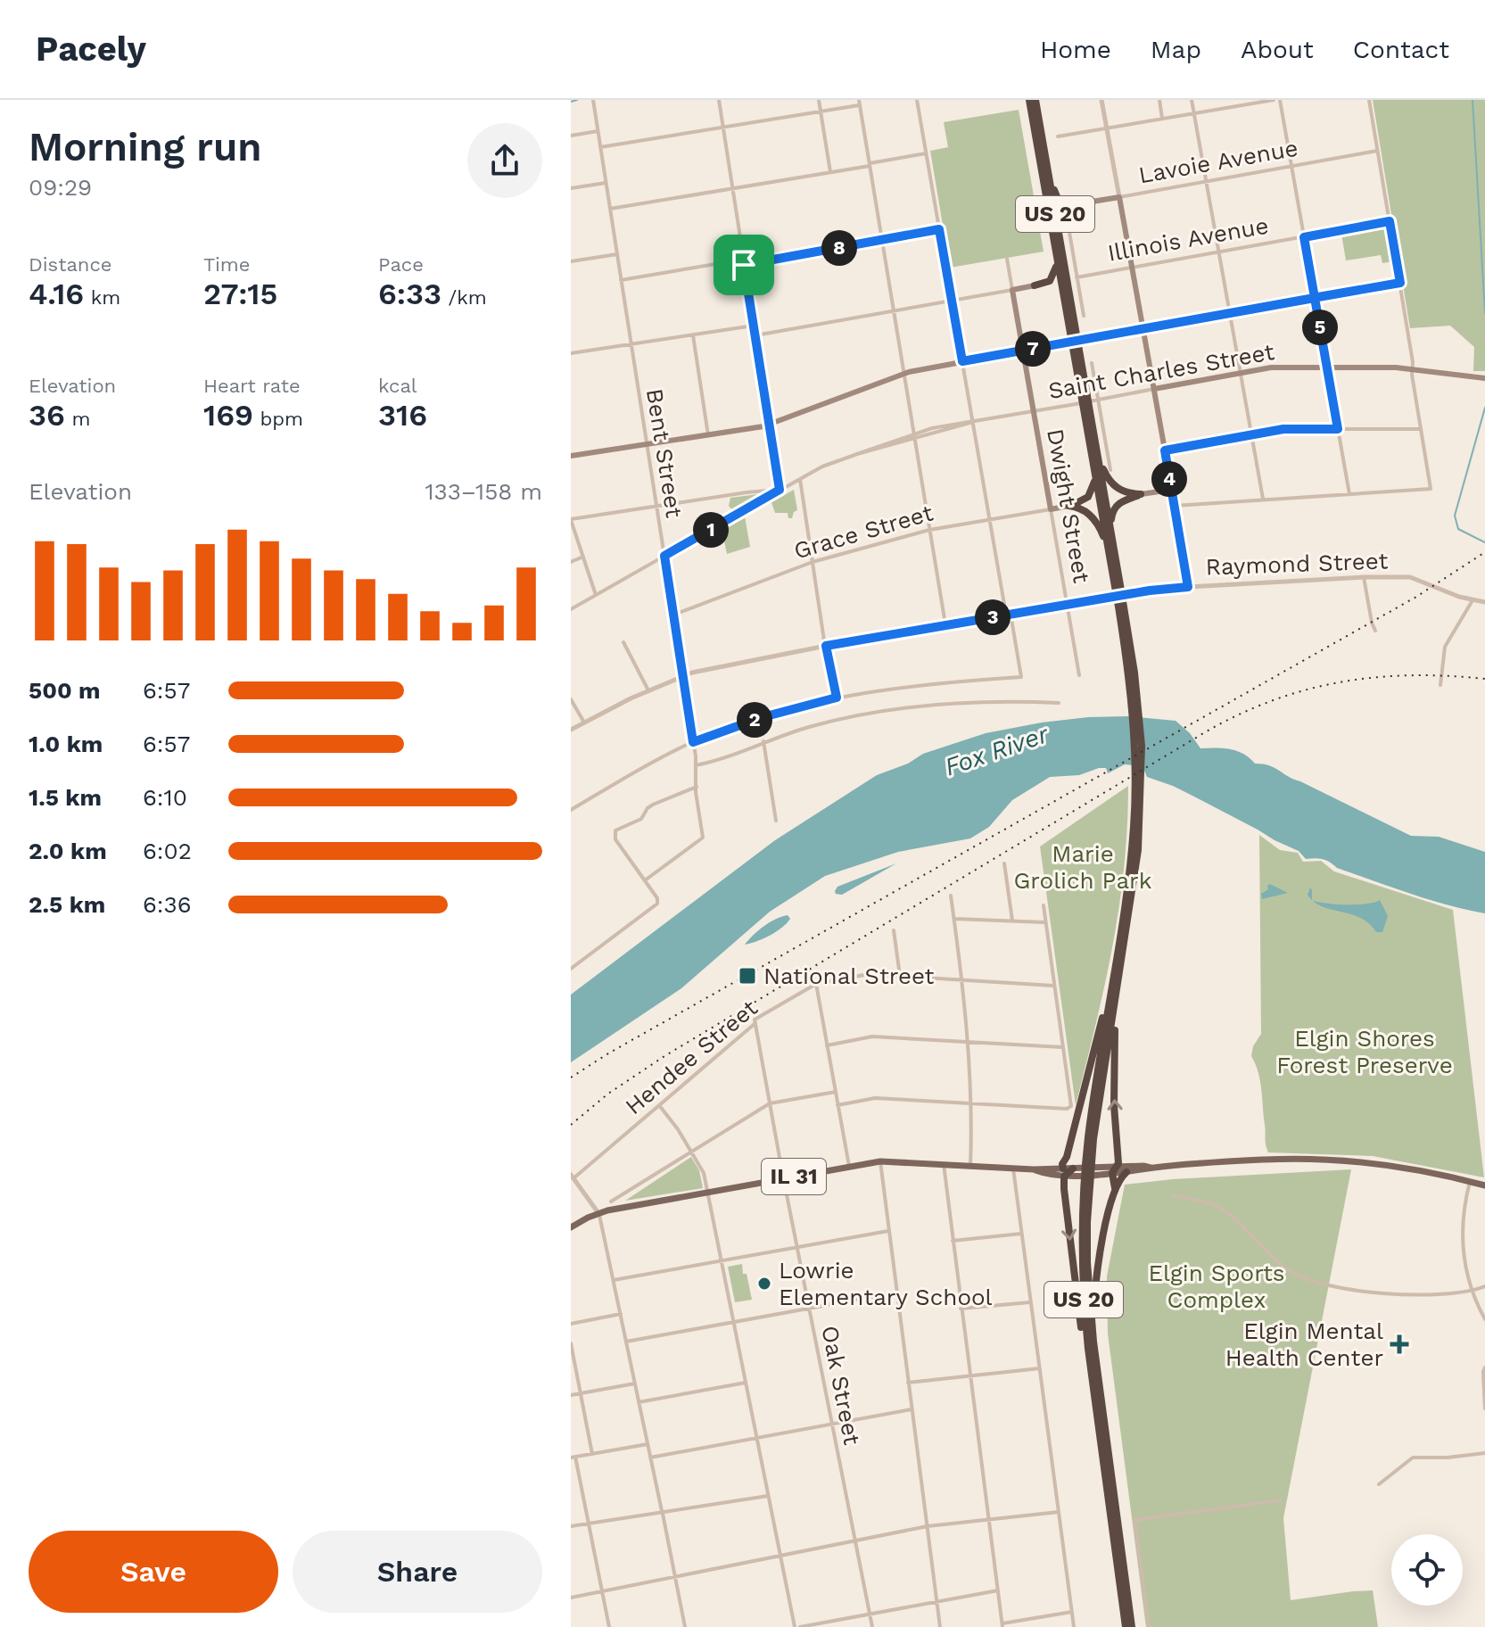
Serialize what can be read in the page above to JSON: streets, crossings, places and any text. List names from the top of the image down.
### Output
{
  "streets": {
    "highway": ["US 20"],
    "main road": [
      "Lavoie Avenue",
      "Saint Charles Street",
      "Dwight Street",
      "Grace Street",
      "IL 31"
    ],
    "street": [
      "Illinois Avenue",
      "Bent Street",
      "Raymond Street",
      "Hendee Street",
      "Oak Street"
    ]
  },
  "crossings": [
    ["Saint Charles Street", "Bent Street"],
    ["Saint Charles Street", "Dwight Street"],
    ["Bent Street", "Grace Street"],
    ["Bent Street", "Raymond Street"],
    ["Dwight Street", "Grace Street"],
    ["Dwight Street", "Raymond Street"],
    ["Hendee Street", "Oak Street"],
    ["IL 31", "Oak Street"]
  ],
  "water": ["Fox River"],
  "parks": ["Marie Grolich Park", "Elgin Shores Forest Preserve", "Elgin Sports Complex"],
  "places": {
    "transit": ["National Street"],
    "other": ["Lowrie Elementary School"],
    "health": ["Elgin Mental Health Center"]
  },
  "page": {
    "header": "Pacely",
    "nav": [
      "Home",
      "Map",
      "About",
      "Contact"
    ],
    "heading": ["Morning run", "09:29"],
    "stats": [
      ["Distance", "4.16 km"],
      ["Time", "27:15"],
      ["Pace", "6:33 /km"],
      ["Elevation", "36 m"],
      ["Heart rate", "169 bpm"],
      ["kcal", "316"]
    ],
    "pins": [
      "8",
      "5",
      "7",
      "4",
      "1",
      "3",
      "2"
    ],
    "chart": ["Elevation", "133–158 m"],
    "list": [
      {
        "name": "500 m",
        "note": "6:57"
      },
      {
        "name": "1.0 km",
        "note": "6:57"
      },
      {
        "name": "1.5 km",
        "note": "6:10"
      },
      {
        "name": "2.0 km",
        "note": "6:02"
      },
      {
        "name": "2.5 km",
        "note": "6:36"
      }
    ],
    "buttons": ["Save", "Share"]
  }
}
